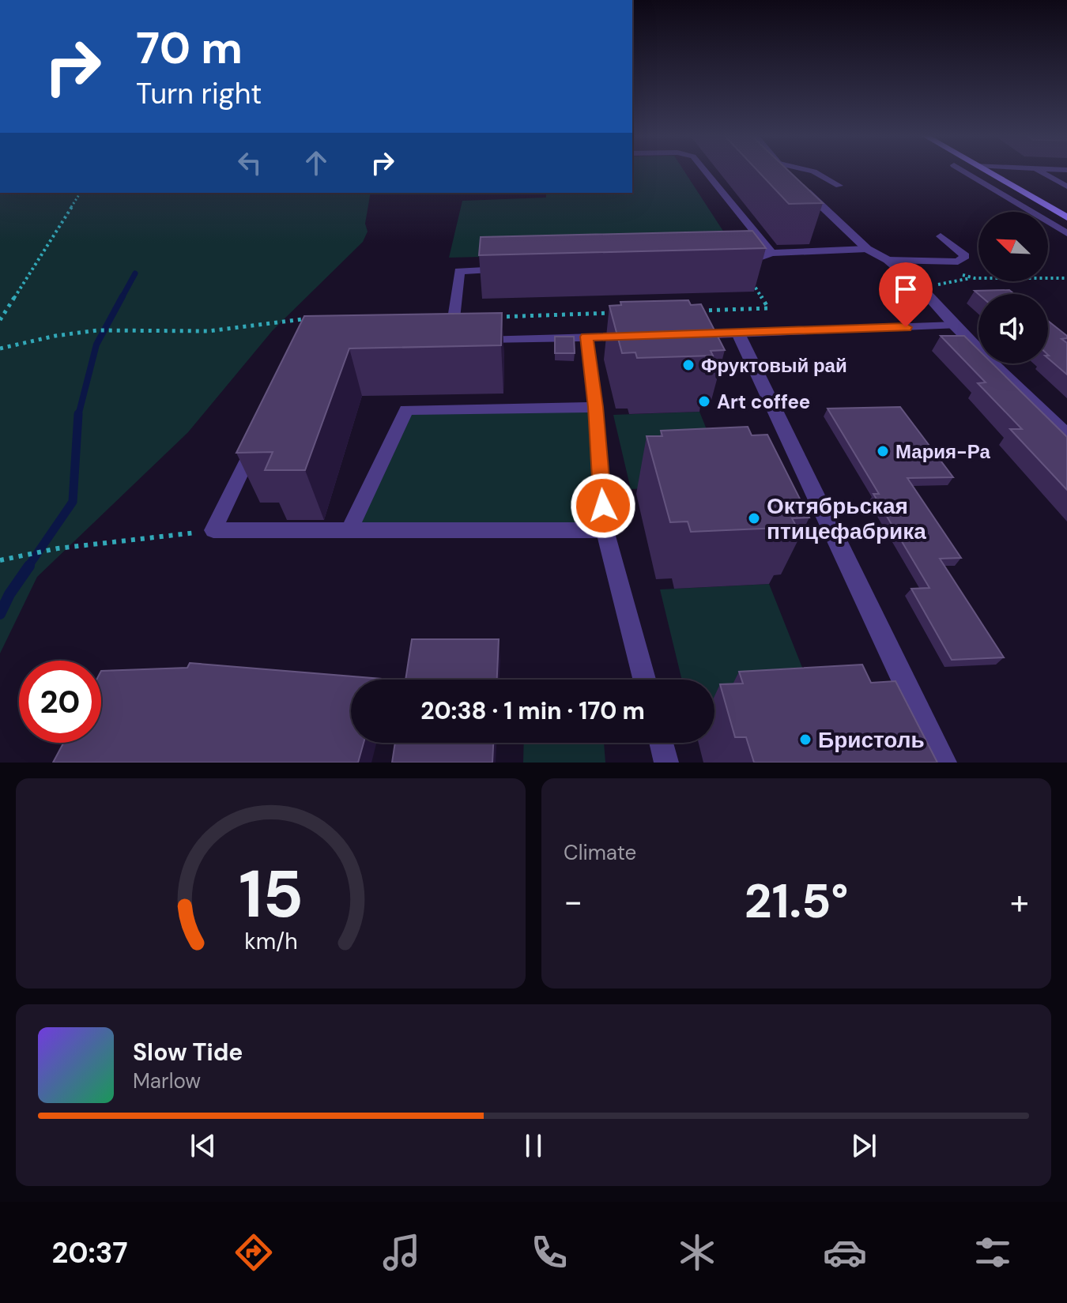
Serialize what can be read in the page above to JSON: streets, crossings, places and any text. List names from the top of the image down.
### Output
{
  "places": [
    "Фруктовый рай",
    "Art coffee",
    "Мария-Ра",
    "Октябрьская птицефабрика",
    "Бристоль"
  ],
  "north": "top left",
  "page": {
    "turn": ["70 m", "Turn right"],
    "limit": "20",
    "trip": "20:38 · 1 min · 170 m",
    "tile": "Climate",
    "heat": ["−", "21.5°", "+"],
    "song": ["Slow Tide", "Marlow"],
    "tabs": "20:37",
    "gauge": ["15", "km/h"]
  }
}
